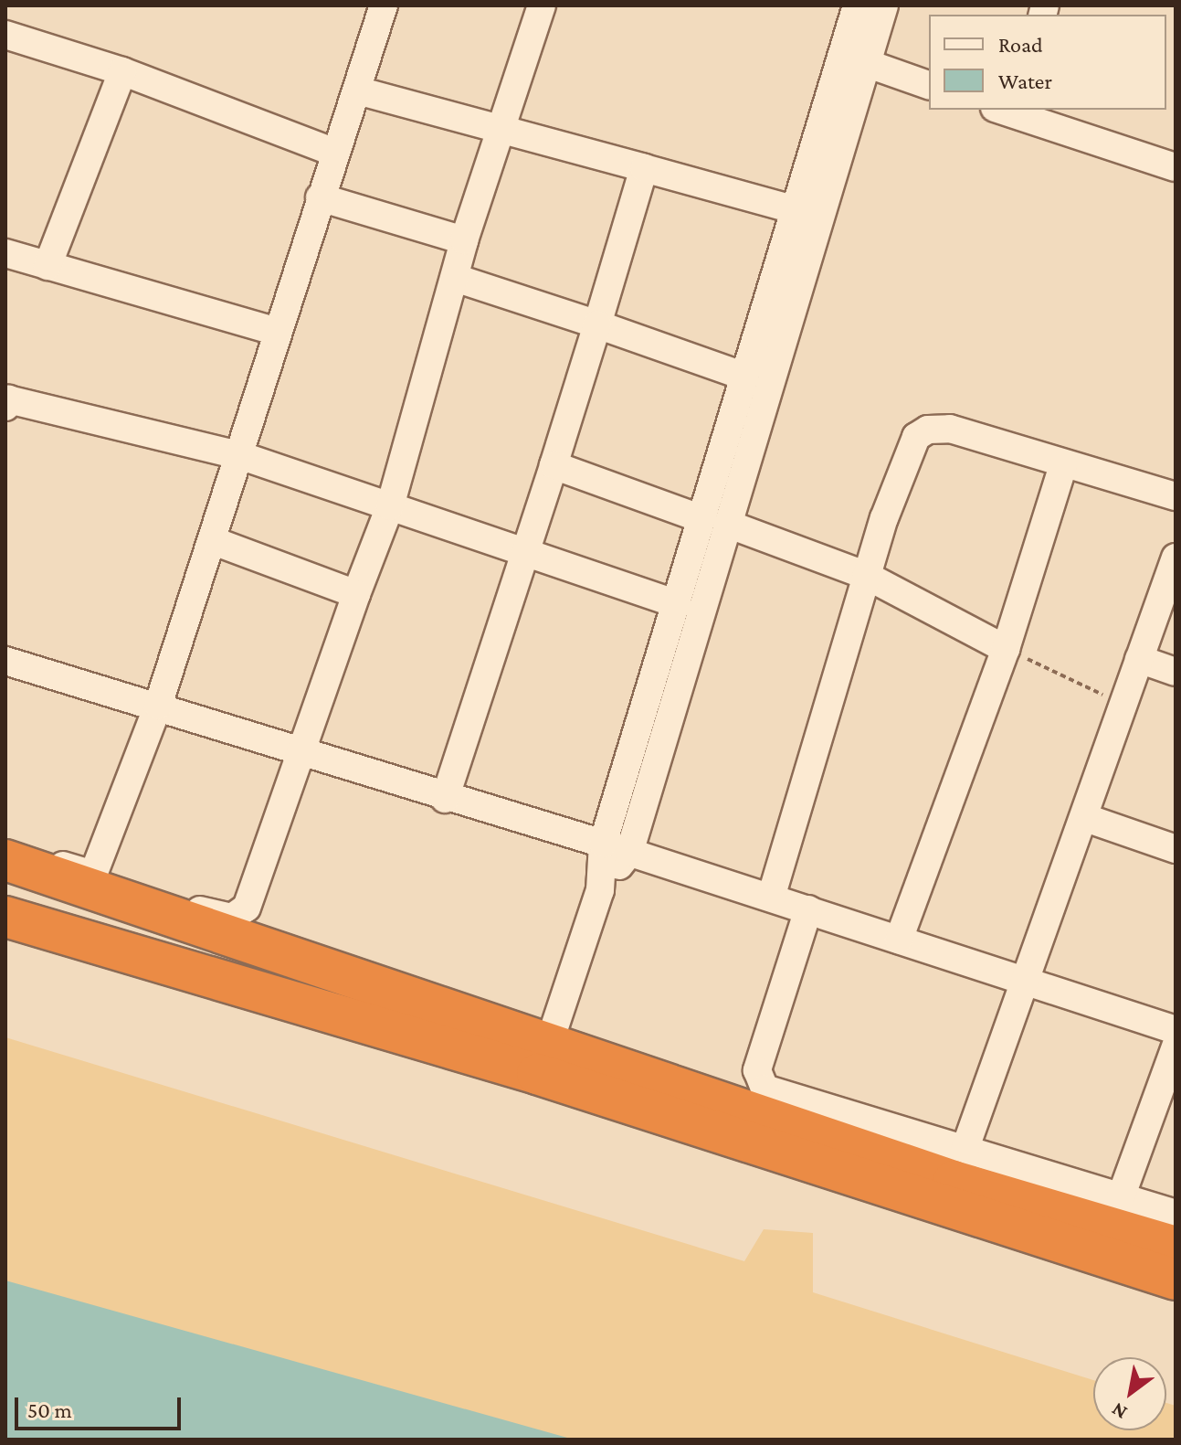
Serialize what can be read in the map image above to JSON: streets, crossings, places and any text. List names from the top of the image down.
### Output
{
  "legend": ["Road", "Water"],
  "scale_bar": "50 m",
  "north": "bottom left"
}
